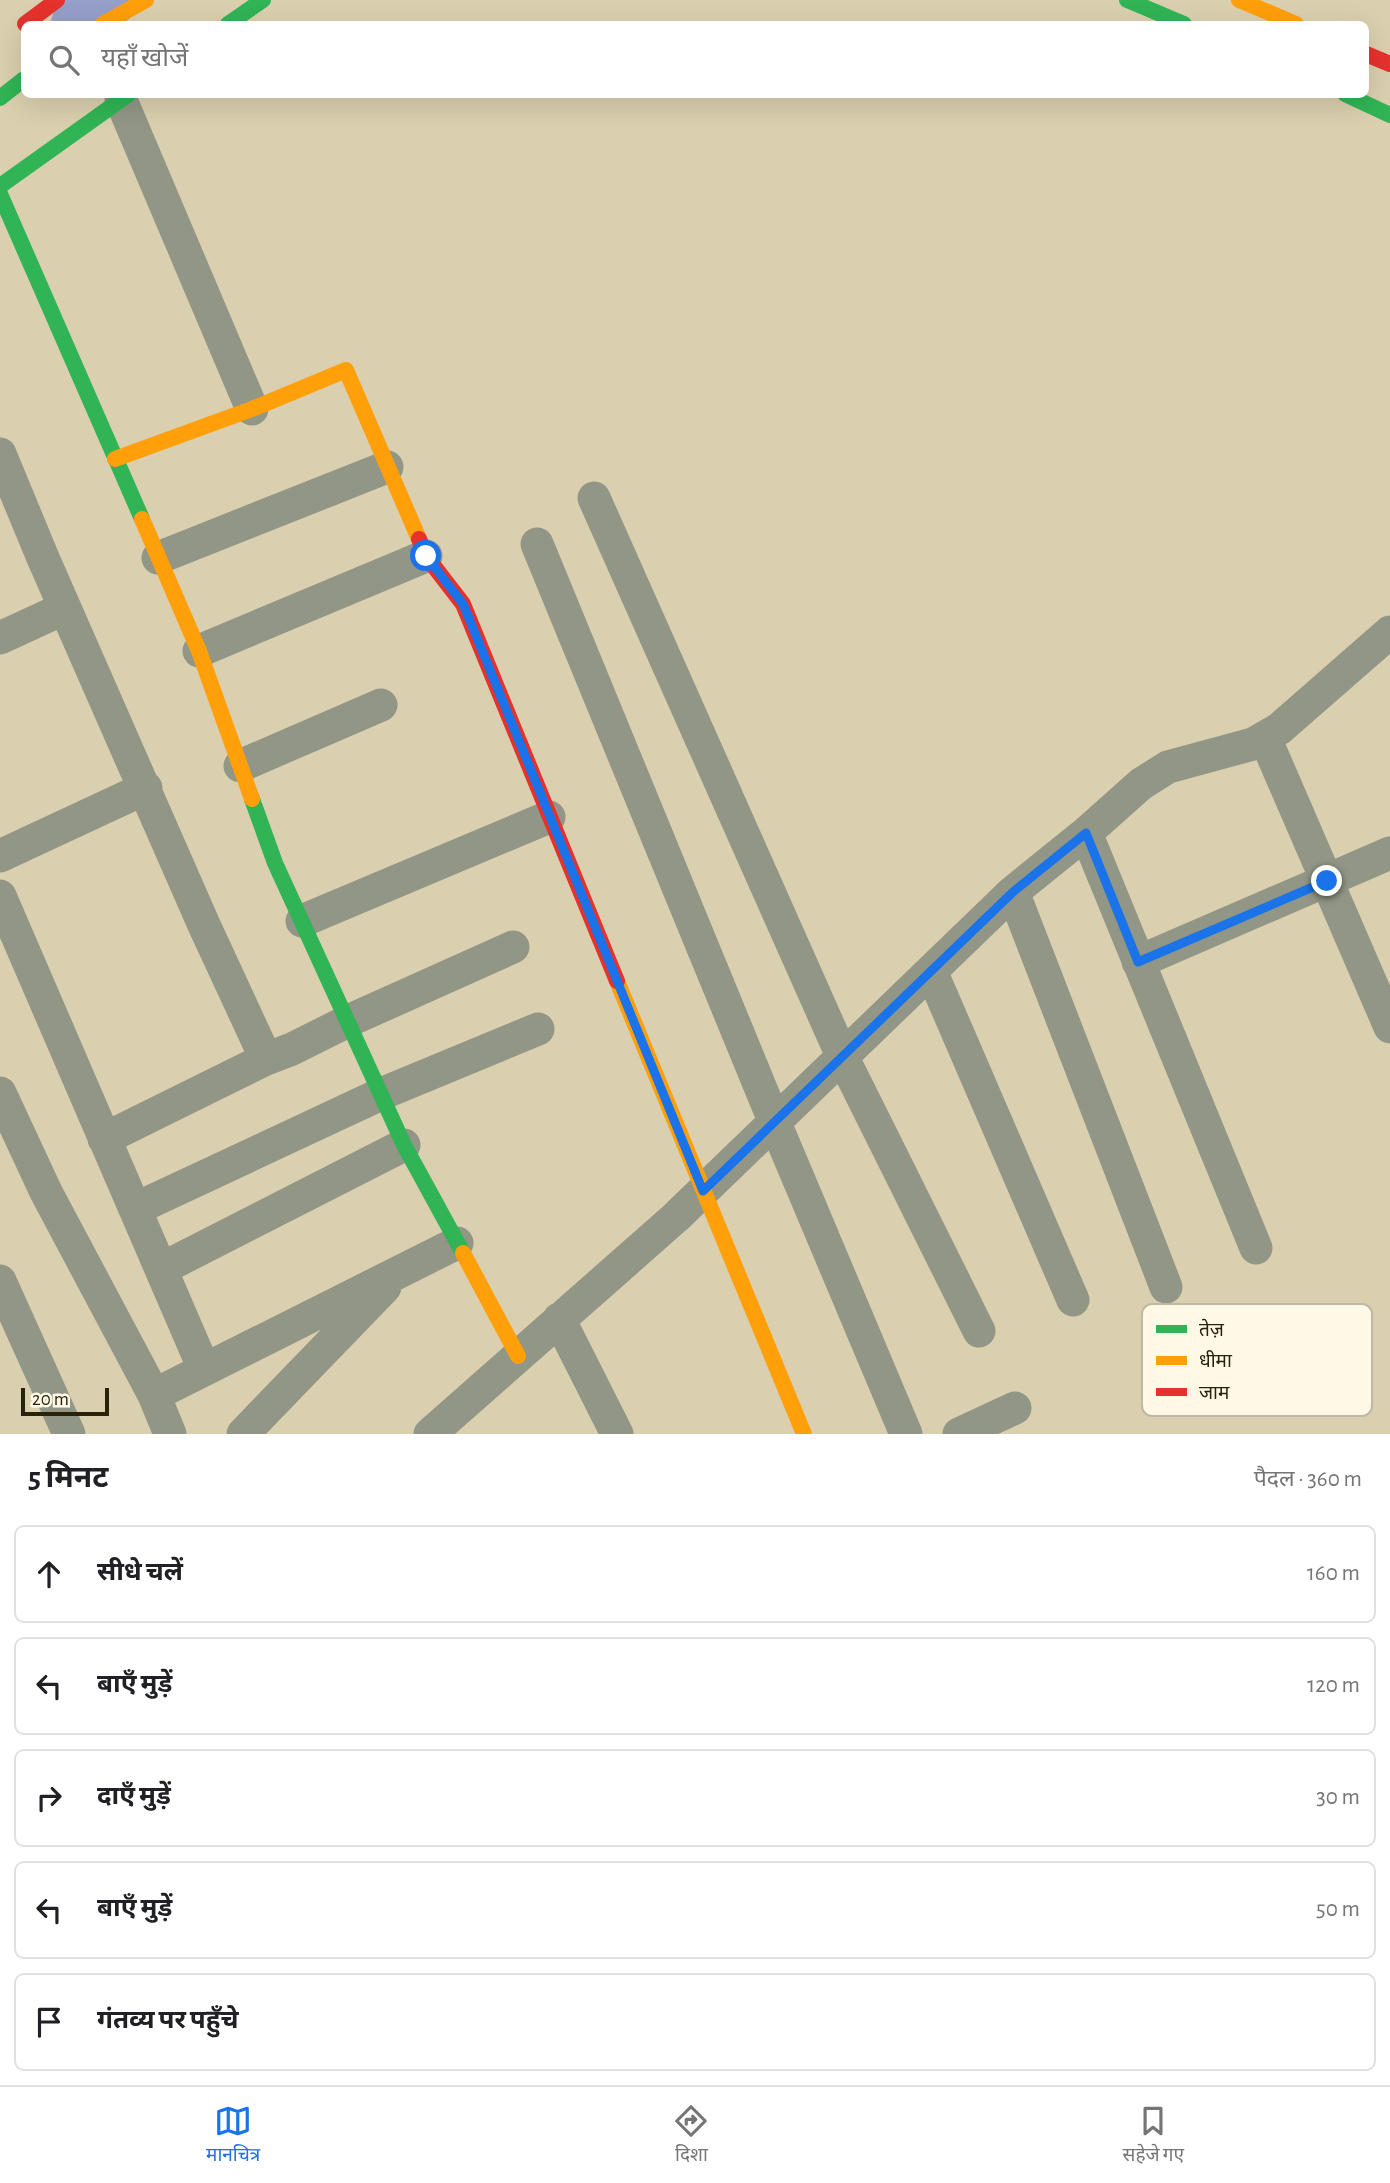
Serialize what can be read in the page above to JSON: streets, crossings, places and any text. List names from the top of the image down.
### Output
{
  "legend": ["तेज़", "धीमा", "जाम"],
  "scale_bar": "20 m",
  "page": {
    "search": "यहाँ खोजें",
    "scale": "20 m",
    "heading": ["5 मिनट", "पैदल · 360 m"],
    "list": [
      ["सीधे चलें", "160 m"],
      ["बाएँ मुड़ें", "120 m"],
      ["दाएँ मुड़ें", "30 m"],
      ["बाएँ मुड़ें", "50 m"],
      "गंतव्य पर पहुँचे"
    ],
    "nav": ["मानचित्र", "दिशा", "सहेजे गए"]
  }
}
